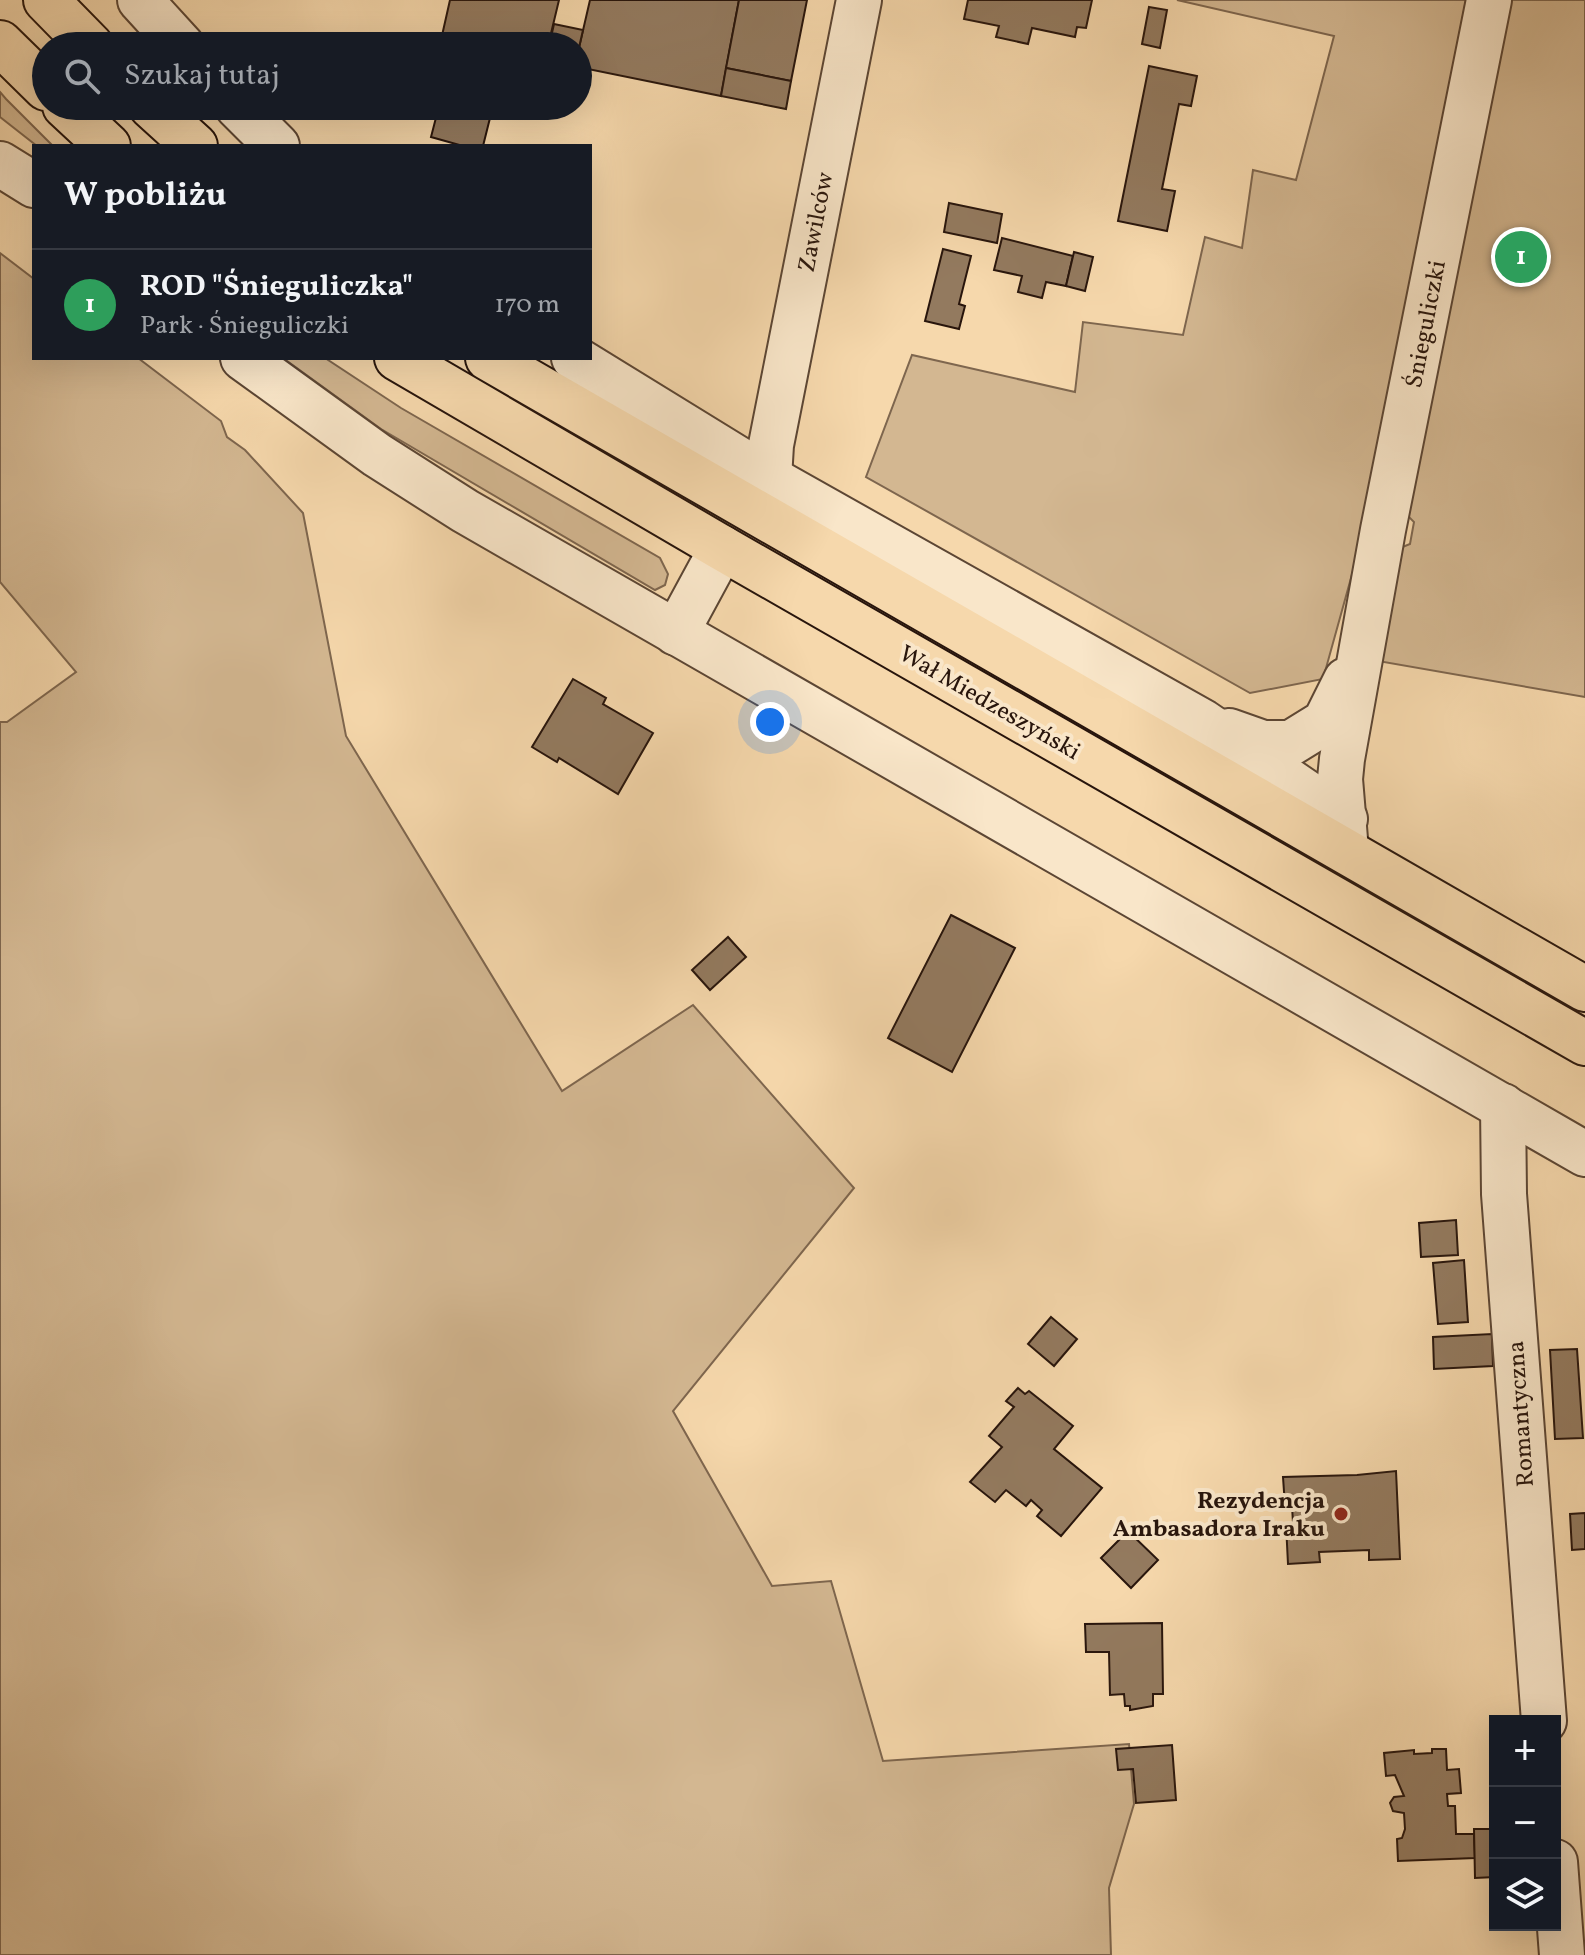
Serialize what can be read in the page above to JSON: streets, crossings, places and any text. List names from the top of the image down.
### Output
{
  "streets": {
    "main road": ["Wał Miedzeszyński"],
    "street": ["Zawilców", "Śnieguliczki", "Romantyczna"]
  },
  "places": ["Rezydencja Ambasadora Iraku"],
  "page": {
    "search": "Szukaj tutaj",
    "heading": "W pobliżu",
    "pins": "1",
    "list": [
      {
        "mark": "1",
        "name": "ROD \"Śnieguliczka\"",
        "note": "Park · Śnieguliczki",
        "value": "170 m"
      }
    ],
    "map_buttons": ["+", "−"]
  }
}
